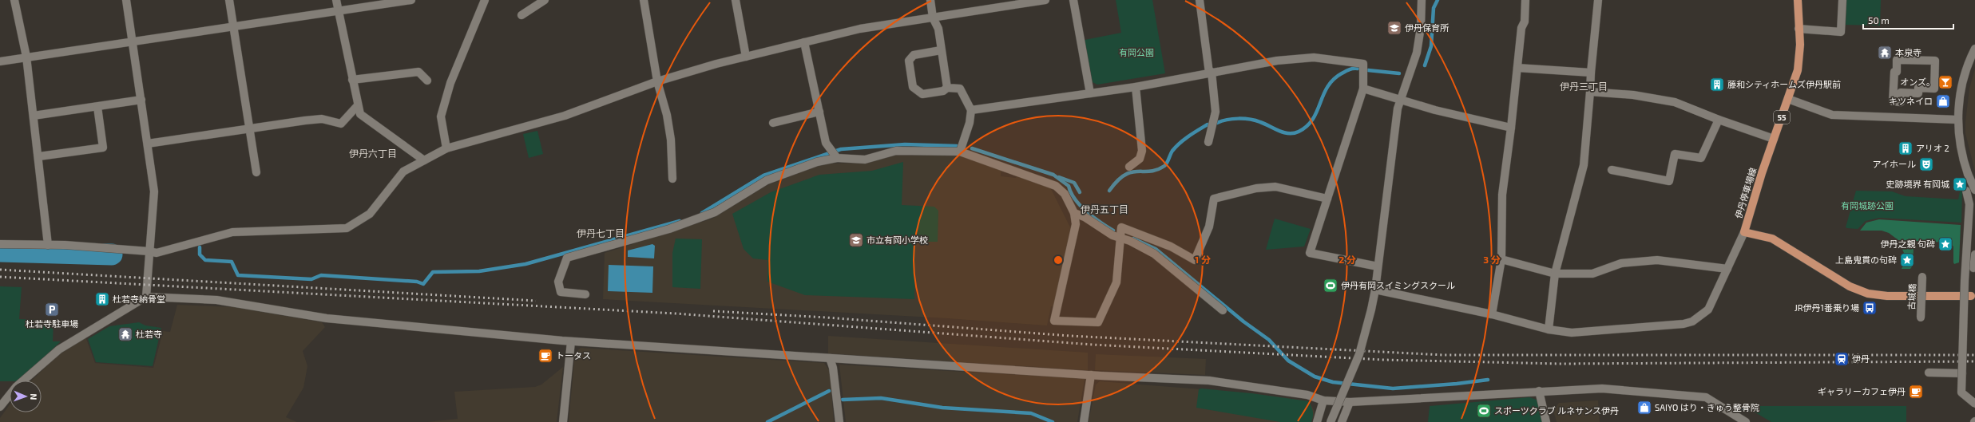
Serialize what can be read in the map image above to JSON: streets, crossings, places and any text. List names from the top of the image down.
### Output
{
  "streets": {
    "main road": ["55", "伊丹停車場線"],
    "street": ["古城橋"]
  },
  "districts": [
    "伊丹三丁目",
    "伊丹六丁目",
    "伊丹五丁目",
    "伊丹七丁目"
  ],
  "parks": ["有岡公園", "有岡城跡公園"],
  "places": {
    "school or university": ["伊丹保育所", "市立有岡小学校"],
    "temple": ["本泉寺", "杜若寺"],
    "bar": ["オンズ。"],
    "building": ["藤和シティホームズ伊丹駅前", "アリオ 2", "杜若寺納骨堂"],
    "shop": ["キツネイロ", "SAIYO はり・きゅう整骨院"],
    "theatre": ["アイホール"],
    "place": ["史跡境界 有岡城", "伊丹之親 句碑", "上島鬼貫の句碑"],
    "sports": ["伊丹有岡スイミングスクール", "スポーツクラブ ルネサンス伊丹"],
    "bus stop": ["JR伊丹1番乗り場"],
    "parking": ["杜若寺駐車場"],
    "cafe": ["トータス", "ギャラリーカフェ伊丹"],
    "station": ["伊丹"]
  },
  "scale_bar": "50 m",
  "north": "right",
  "rings": ["1 分", "2 分", "3 分"]
}
